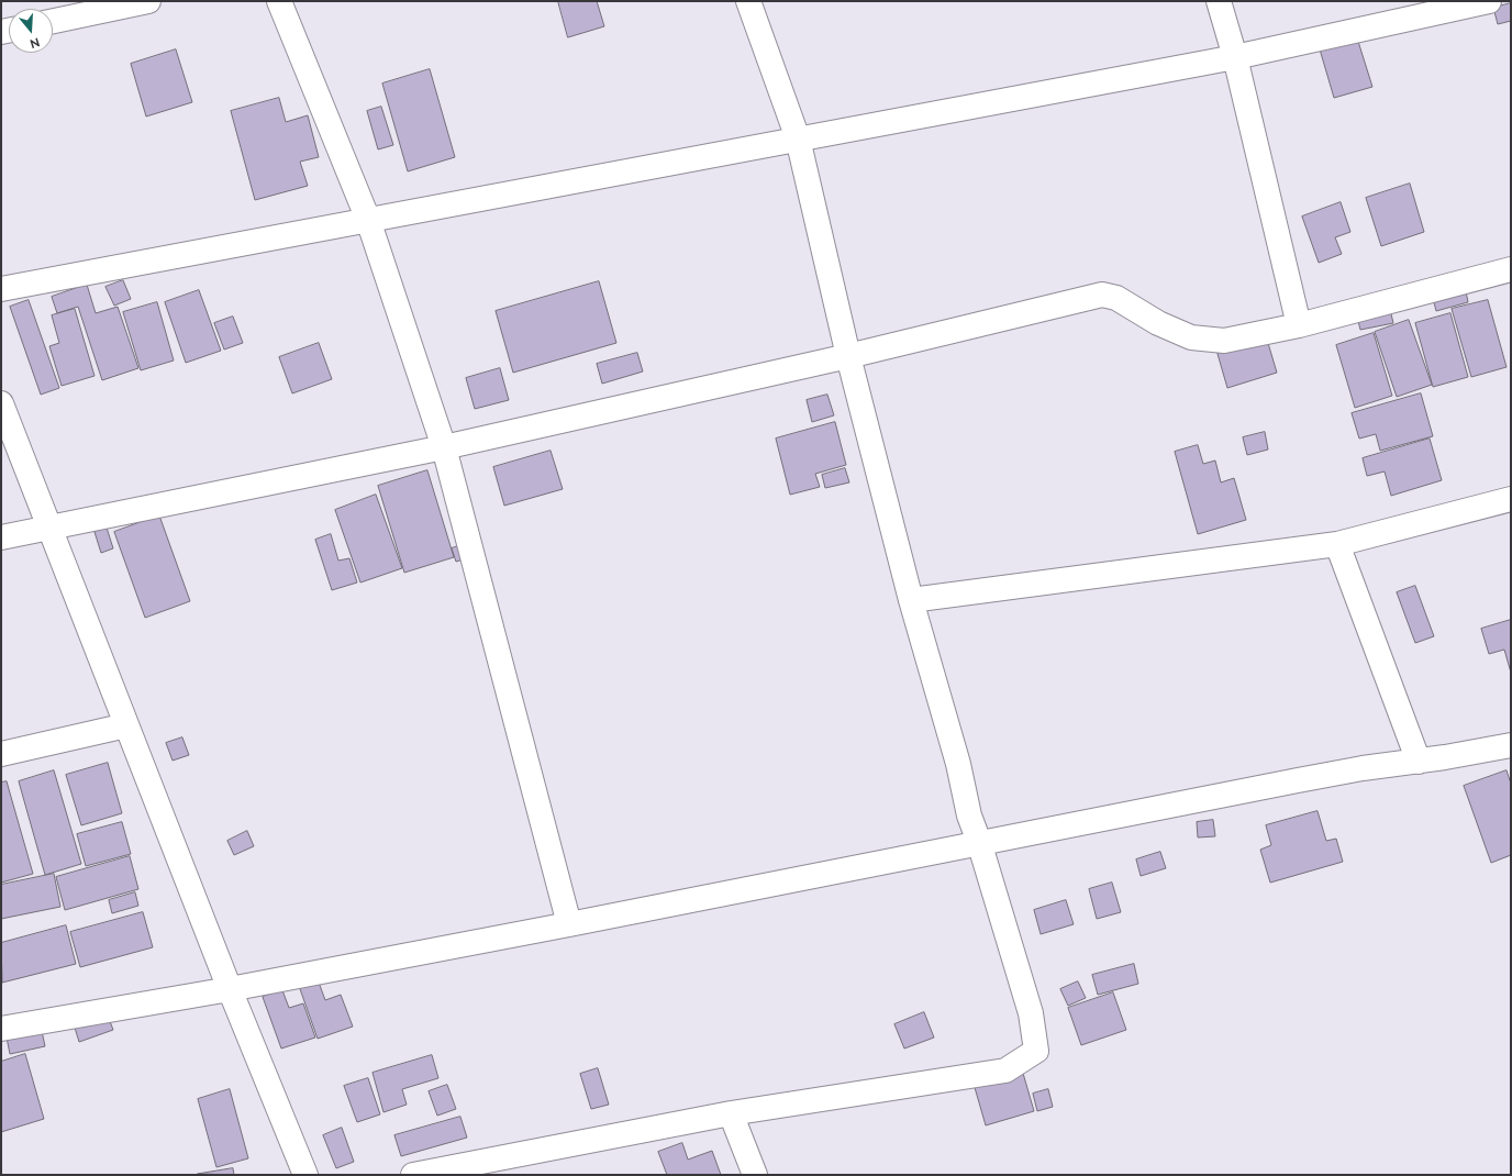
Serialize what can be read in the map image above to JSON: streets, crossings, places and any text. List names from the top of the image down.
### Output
{
  "north": "bottom"
}
